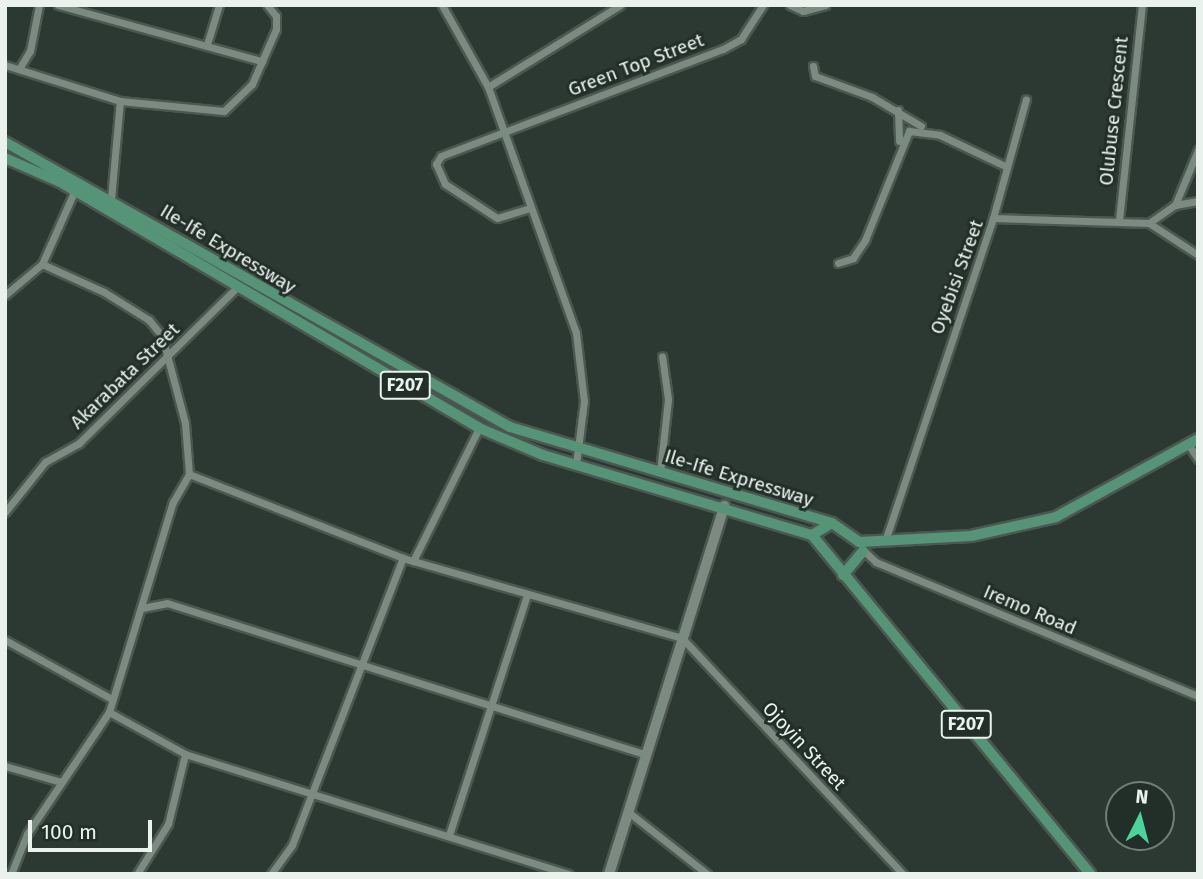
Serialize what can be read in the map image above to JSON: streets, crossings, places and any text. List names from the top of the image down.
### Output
{
  "streets": {
    "main road": ["Ile-Ife Expressway", "F207"],
    "street": [
      "Green Top Street",
      "Olubuse Crescent",
      "Oyebisi Street",
      "Akarabata Street",
      "Iremo Road",
      "Ojoyin Street"
    ]
  },
  "crossings": [
    ["Olubuse Crescent", "Oyebisi Street"],
    ["Ile-Ife Expressway", "Akarabata Street"],
    ["Ile-Ife Expressway", "F207"]
  ],
  "scale_bar": "100 m",
  "north": "top"
}
